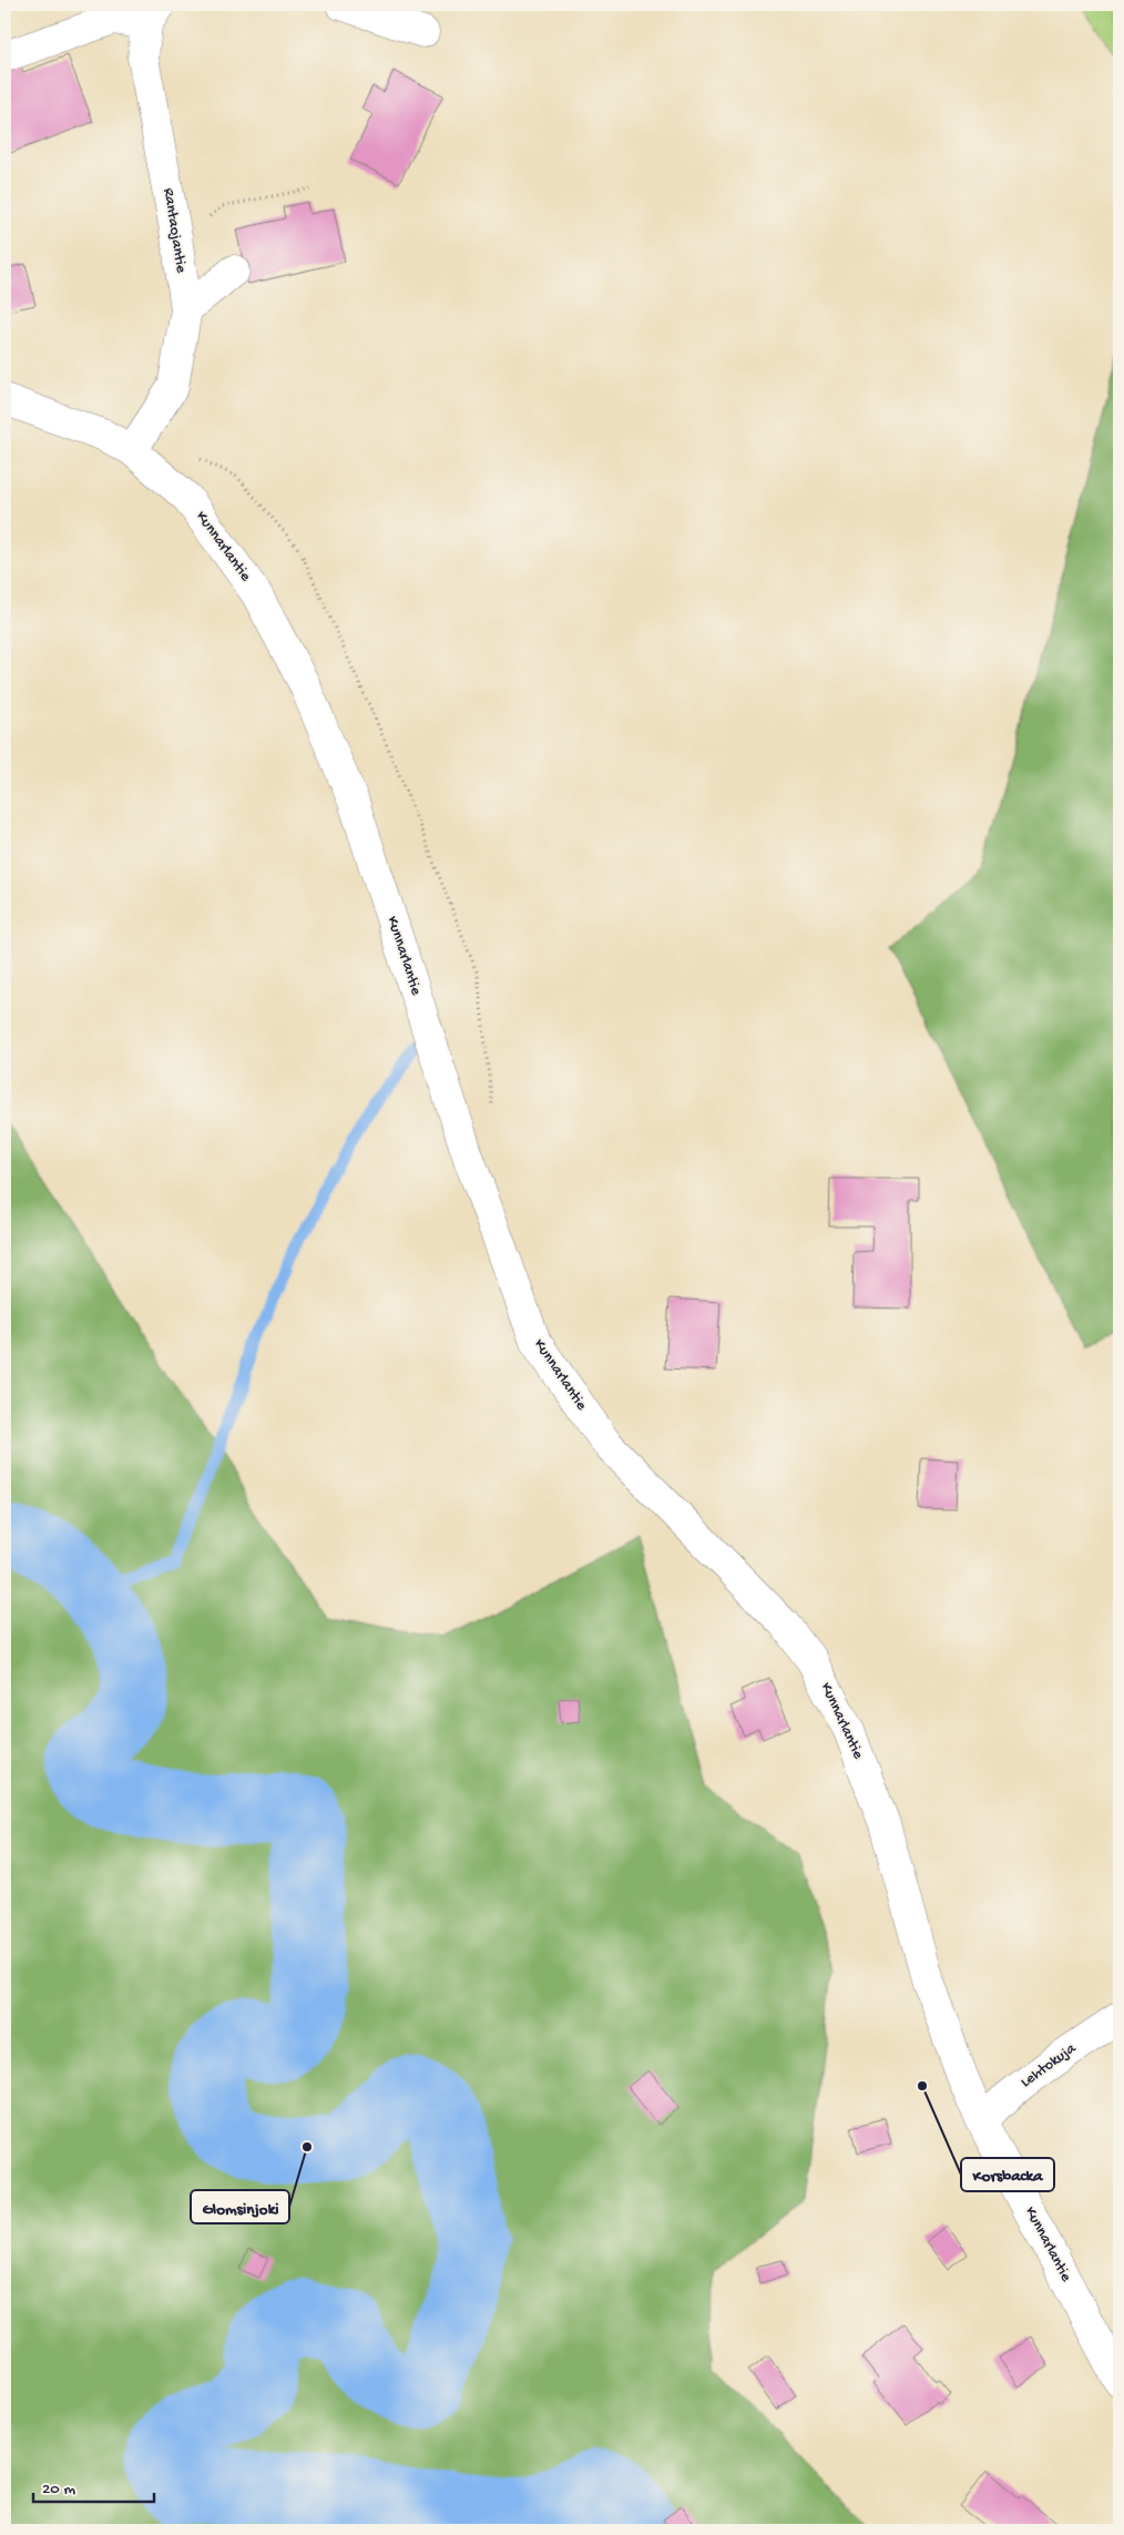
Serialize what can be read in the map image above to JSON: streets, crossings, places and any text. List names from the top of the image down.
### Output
{
  "streets": {
    "main road": ["Rantaojantie", "Kunnarlantie", "Lehtokuja"]
  },
  "crossings": [
    ["Rantaojantie", "Kunnarlantie"],
    ["Kunnarlantie", "Lehtokuja"]
  ],
  "places": ["Korsbacka", "Glomsinjoki"],
  "scale_bar": "20 m"
}
